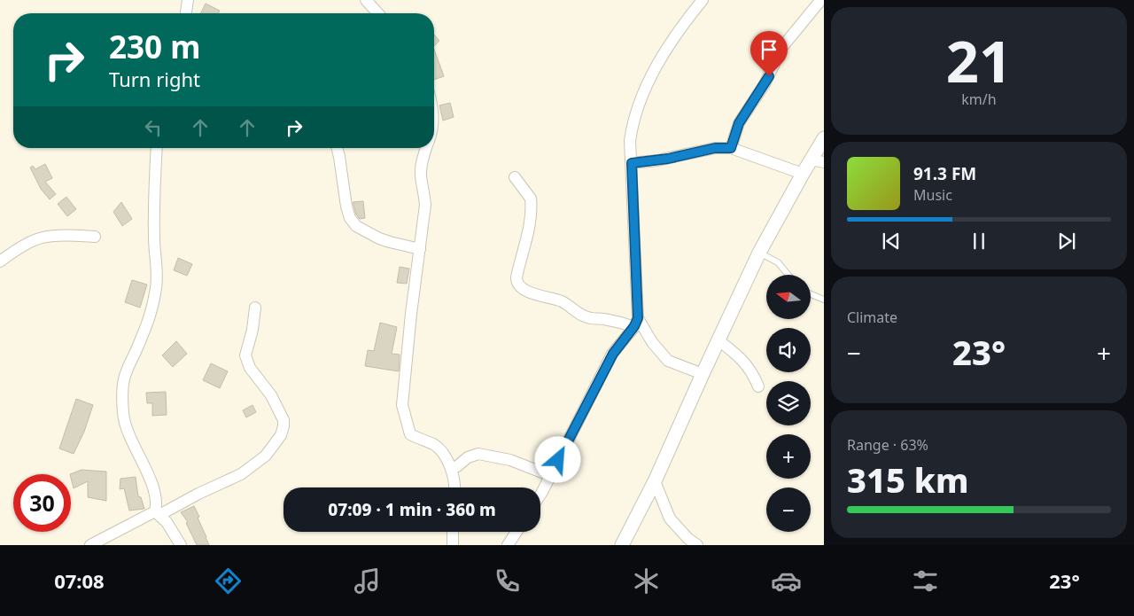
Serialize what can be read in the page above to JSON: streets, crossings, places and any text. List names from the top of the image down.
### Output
{
  "north": "left",
  "page": {
    "tile": [
      ["21", "km/h"],
      "Climate",
      ["Range · 63%", "315 km"]
    ],
    "turn": ["230 m", "Turn right"],
    "song": ["91.3 FM", "Music"],
    "map_buttons": ["+", "−"],
    "heat": ["−", "23°", "+"],
    "limit": "30",
    "trip": "07:09 · 1 min · 360 m",
    "tabs": ["07:08", "23°"]
  }
}
